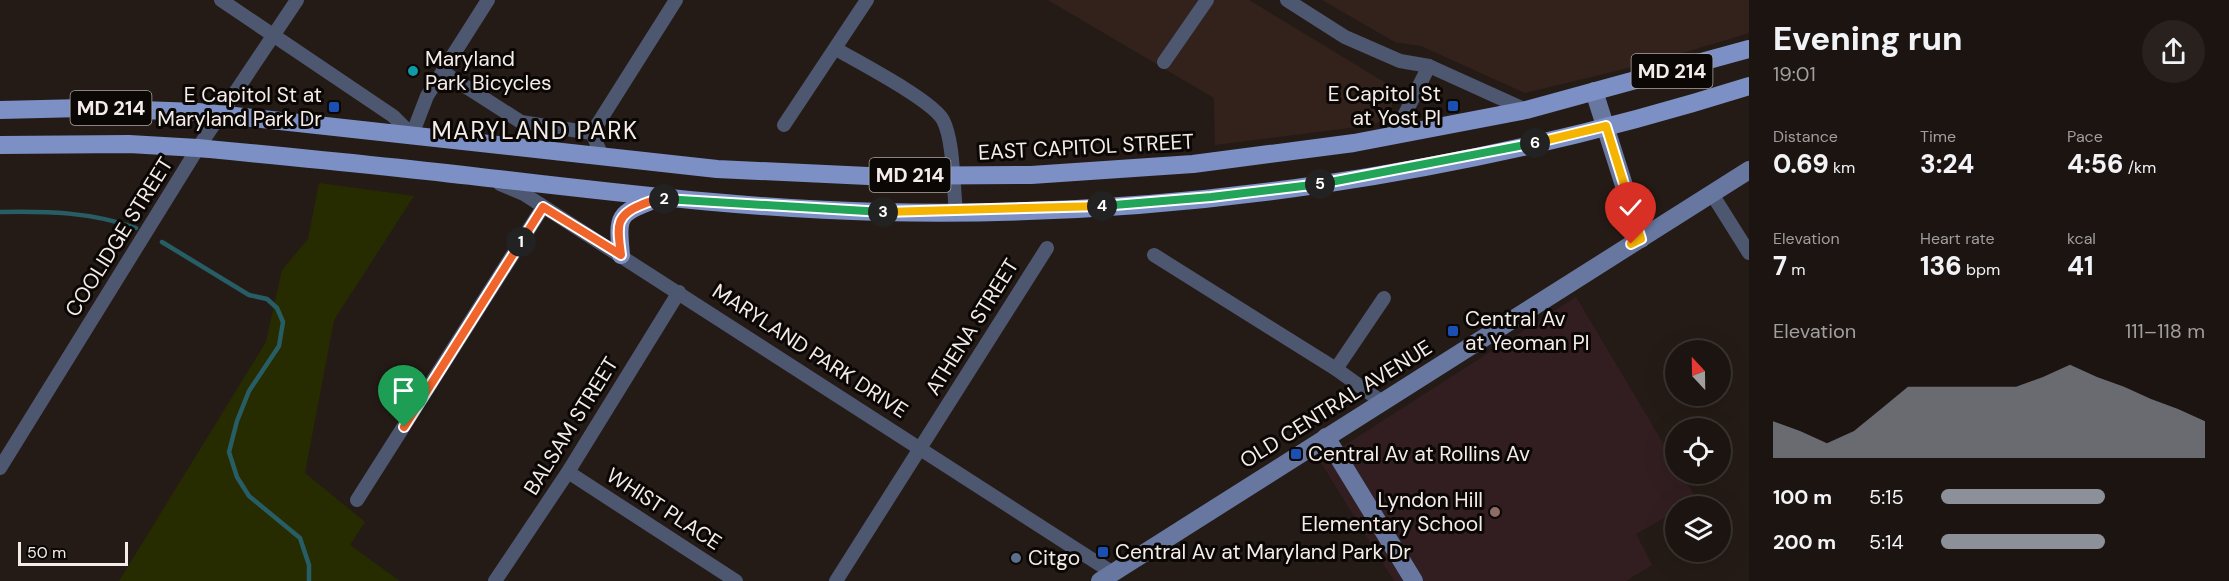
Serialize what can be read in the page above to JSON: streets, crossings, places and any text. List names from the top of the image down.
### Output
{
  "streets": {
    "main road": ["MD 214", "EAST CAPITOL STREET", "OLD CENTRAL AVENUE"],
    "street": [
      "COOLIDGE STREET",
      "ATHENA STREET",
      "MARYLAND PARK DRIVE",
      "BALSAM STREET",
      "WHIST PLACE"
    ]
  },
  "crossings": [
    ["MD 214", "EAST CAPITOL STREET"],
    ["MD 214", "COOLIDGE STREET"],
    ["MD 214", "MARYLAND PARK DRIVE"],
    ["EAST CAPITOL STREET", "COOLIDGE STREET"],
    ["ATHENA STREET", "MARYLAND PARK DRIVE"],
    ["MARYLAND PARK DRIVE", "OLD CENTRAL AVENUE"],
    ["MARYLAND PARK DRIVE", "BALSAM STREET"],
    ["BALSAM STREET", "WHIST PLACE"]
  ],
  "districts": ["MARYLAND PARK"],
  "places": {
    "other": ["Maryland Park Bicycles", "Lyndon Hill Elementary School", "Citgo"],
    "transit": [
      "E Capitol St at Yost Pl",
      "E Capitol St at Maryland Park Dr",
      "Central Av at Yeoman Pl",
      "Central Av at Rollins Av",
      "Central Av at Maryland Park Dr"
    ]
  },
  "scale_bar": "50 m",
  "north": "top",
  "page": {
    "heading": ["Evening run", "19:01"],
    "stats": [
      ["Distance", "0.69 km"],
      ["Time", "3:24"],
      ["Pace", "4:56 /km"],
      ["Elevation", "7 m"],
      ["Heart rate", "136 bpm"],
      ["kcal", "41"]
    ],
    "pins": [
      "6",
      "5",
      "2",
      "4",
      "3",
      "1"
    ],
    "chart": ["Elevation", "111–118 m"],
    "list": [
      {
        "name": "100 m",
        "note": "5:15"
      },
      {
        "name": "200 m",
        "note": "5:14"
      }
    ],
    "scale": "50 m"
  }
}
